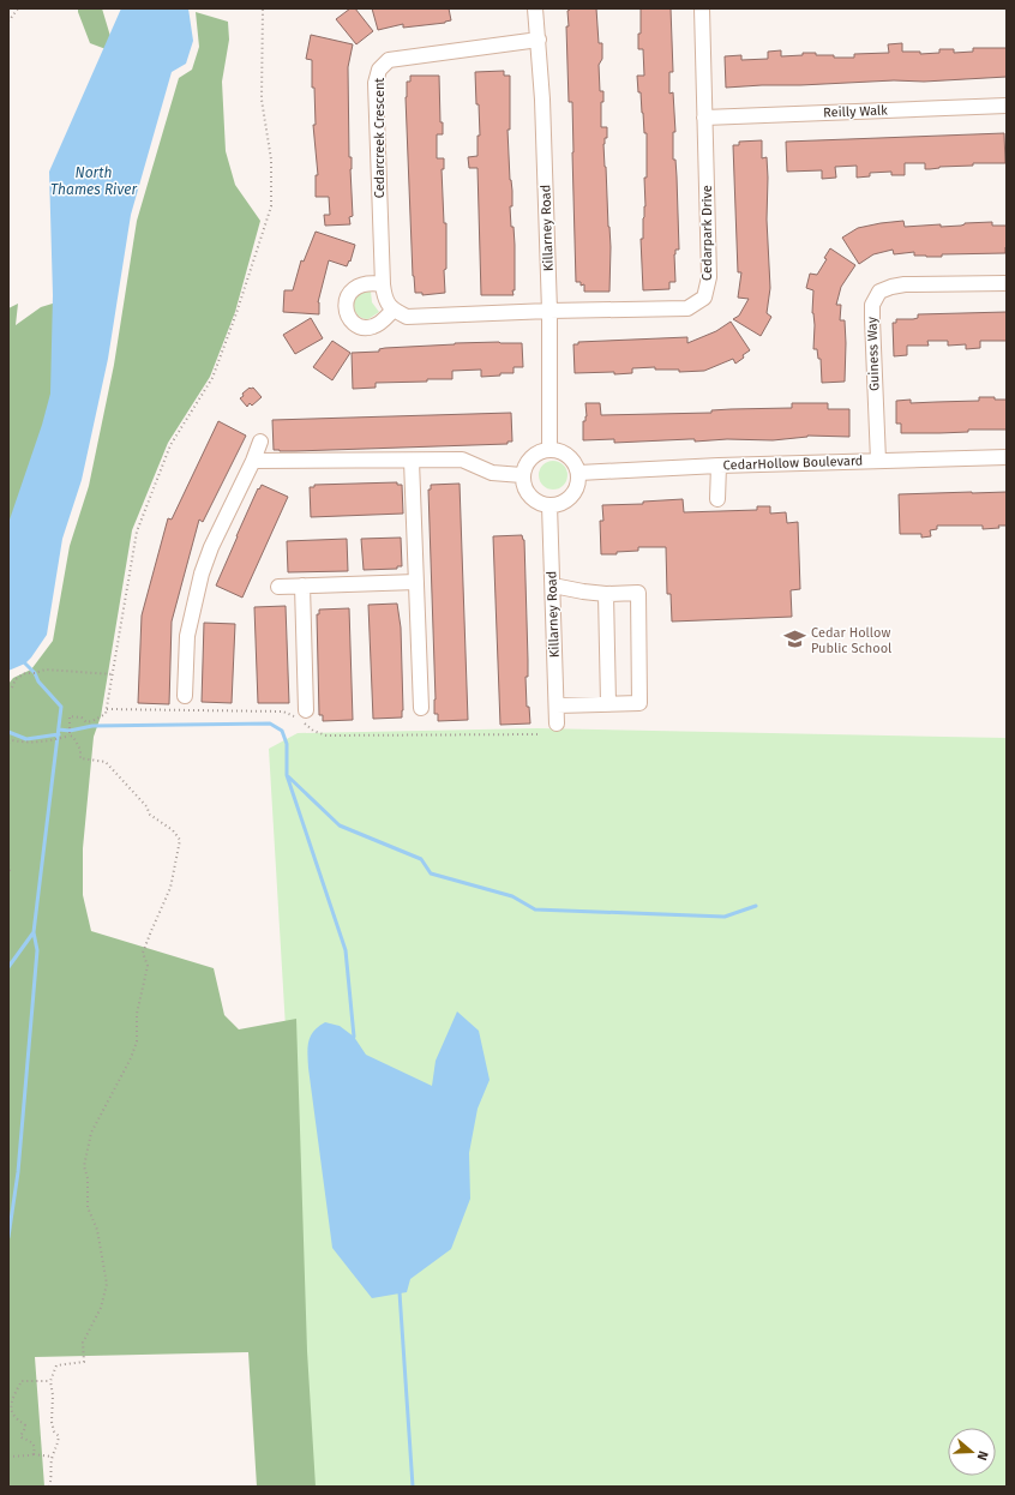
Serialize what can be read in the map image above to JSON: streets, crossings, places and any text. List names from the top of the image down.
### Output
{
  "streets": {
    "street": [
      "Reilly Walk",
      "Cedarcreek Crescent",
      "Killarney Road",
      "Cedarpark Drive",
      "Guiness Way",
      "CedarHollow Boulevard"
    ]
  },
  "crossings": [
    ["Reilly Walk", "Cedarpark Drive"],
    ["Cedarcreek Crescent", "Killarney Road"],
    ["Killarney Road", "Cedarpark Drive"],
    ["Killarney Road", "CedarHollow Boulevard"],
    ["Guiness Way", "CedarHollow Boulevard"]
  ],
  "water": ["North Thames River"],
  "places": {
    "school or university": ["Cedar Hollow Public School"]
  },
  "north": "right"
}
